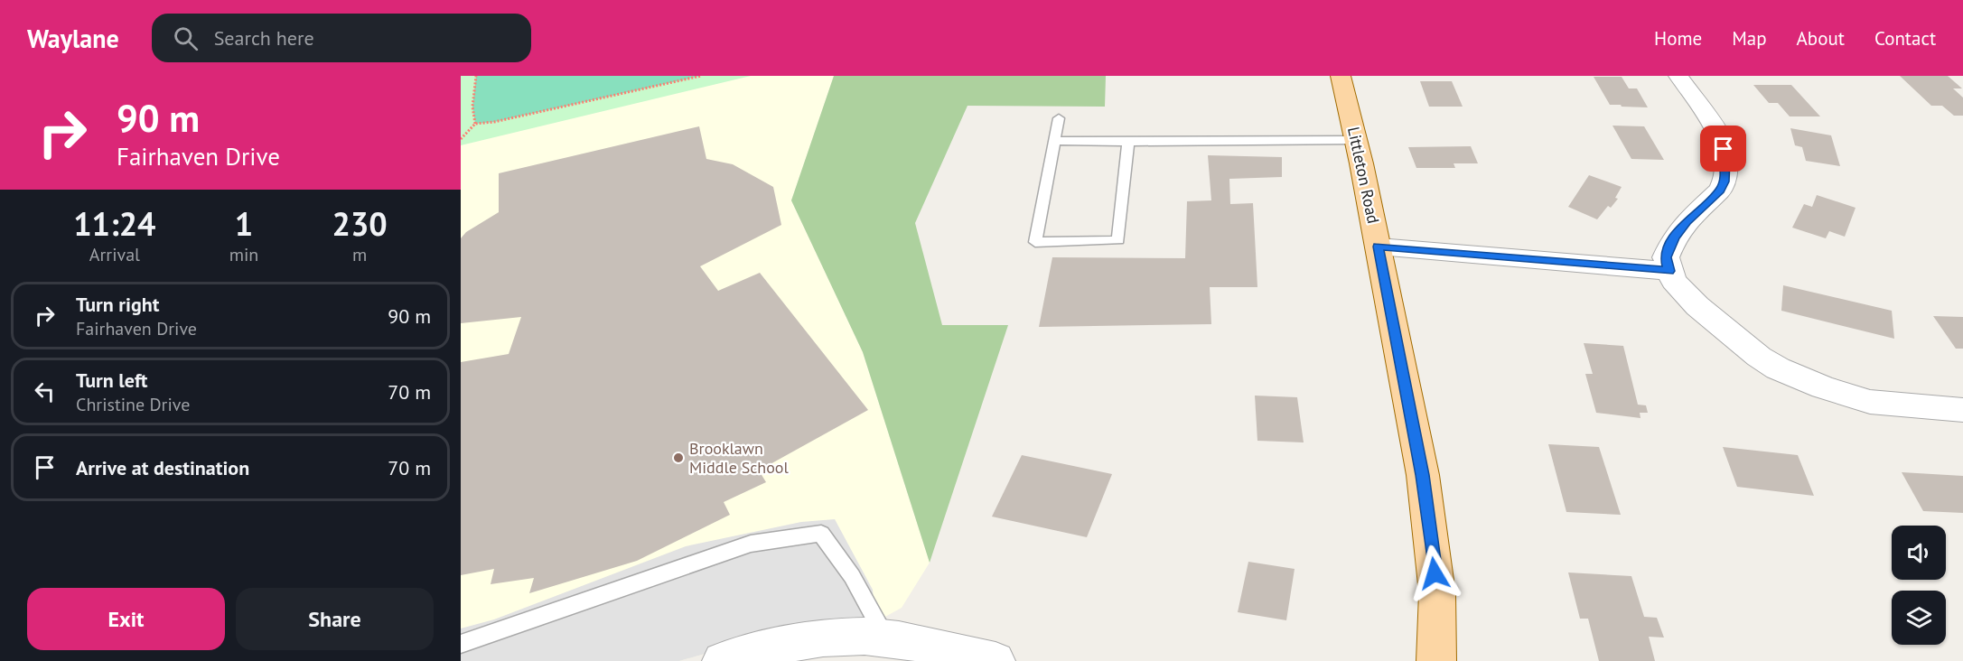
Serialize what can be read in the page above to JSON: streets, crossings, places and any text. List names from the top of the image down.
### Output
{
  "streets": {
    "main road": ["Littleton Road"]
  },
  "places": ["Brooklawn Middle School"],
  "page": {
    "header": "Waylane",
    "search": "Search here",
    "nav": [
      "Home",
      "Map",
      "About",
      "Contact"
    ],
    "turn": ["90 m", "Fairhaven Drive"],
    "eta": [
      "11:24",
      "Arrival",
      "1",
      "min",
      "230",
      "m"
    ],
    "list": [
      {
        "name": "Turn right",
        "note": "Fairhaven Drive",
        "value": "90 m"
      },
      {
        "name": "Turn left",
        "note": "Christine Drive",
        "value": "70 m"
      },
      {
        "name": "Arrive at destination",
        "value": "70 m"
      }
    ],
    "buttons": ["Exit", "Share"]
  }
}
